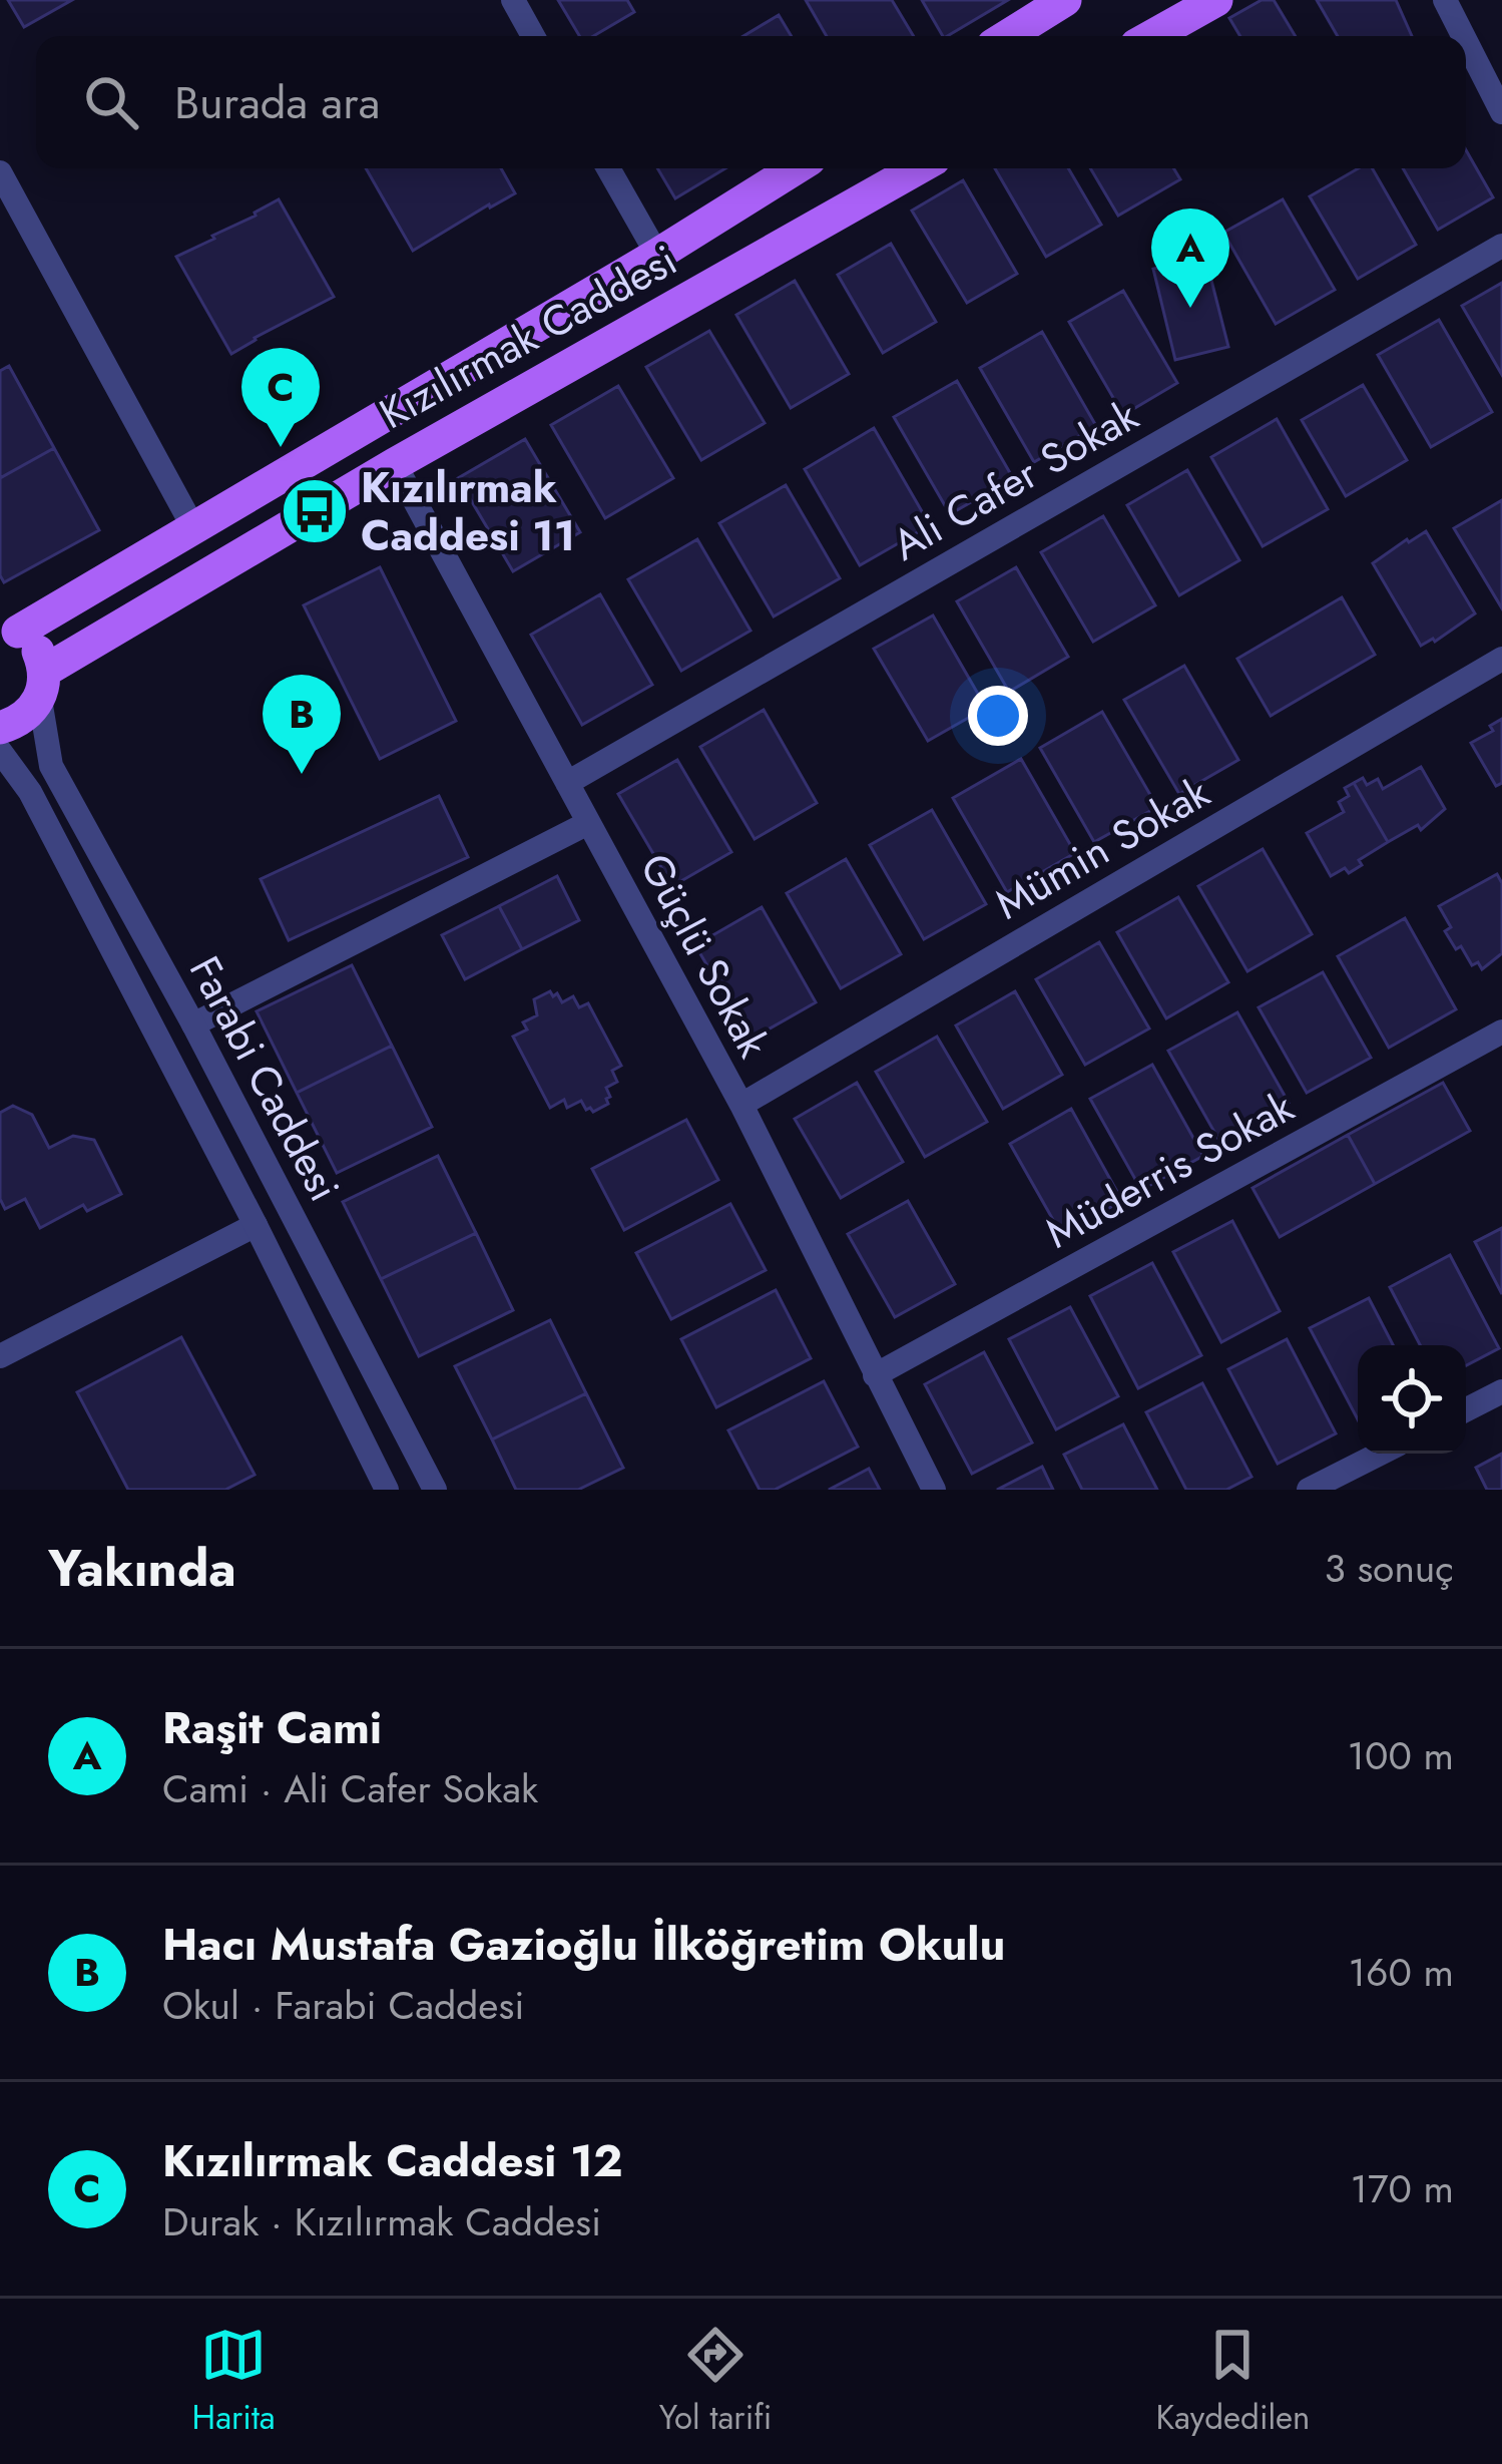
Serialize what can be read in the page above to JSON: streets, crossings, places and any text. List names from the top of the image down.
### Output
{
  "streets": {
    "main road": ["Kızılırmak Caddesi"],
    "street": [
      "Ali Cafer Sokak",
      "Mümin Sokak",
      "Güçlü Sokak",
      "Farabi Caddesi",
      "Müderris Sokak"
    ]
  },
  "crossings": [
    ["Kızılırmak Caddesi", "Güçlü Sokak"],
    ["Kızılırmak Caddesi", "Farabi Caddesi"],
    ["Ali Cafer Sokak", "Güçlü Sokak"],
    ["Mümin Sokak", "Güçlü Sokak"],
    ["Güçlü Sokak", "Müderris Sokak"]
  ],
  "places": {
    "bus stop": ["Kızılırmak Caddesi 11"]
  },
  "page": {
    "search": "Burada ara",
    "pins": ["A", "C", "B"],
    "heading": ["Yakında", "3 sonuç"],
    "list": [
      {
        "mark": "A",
        "name": "Raşit Cami",
        "note": "Cami · Ali Cafer Sokak",
        "value": "100 m"
      },
      {
        "mark": "B",
        "name": "Hacı Mustafa Gazioğlu İlköğretim Okulu",
        "note": "Okul · Farabi Caddesi",
        "value": "160 m"
      },
      {
        "mark": "C",
        "name": "Kızılırmak Caddesi 12",
        "note": "Durak · Kızılırmak Caddesi",
        "value": "170 m"
      }
    ],
    "nav": ["Harita", "Yol tarifi", "Kaydedilen"]
  }
}
